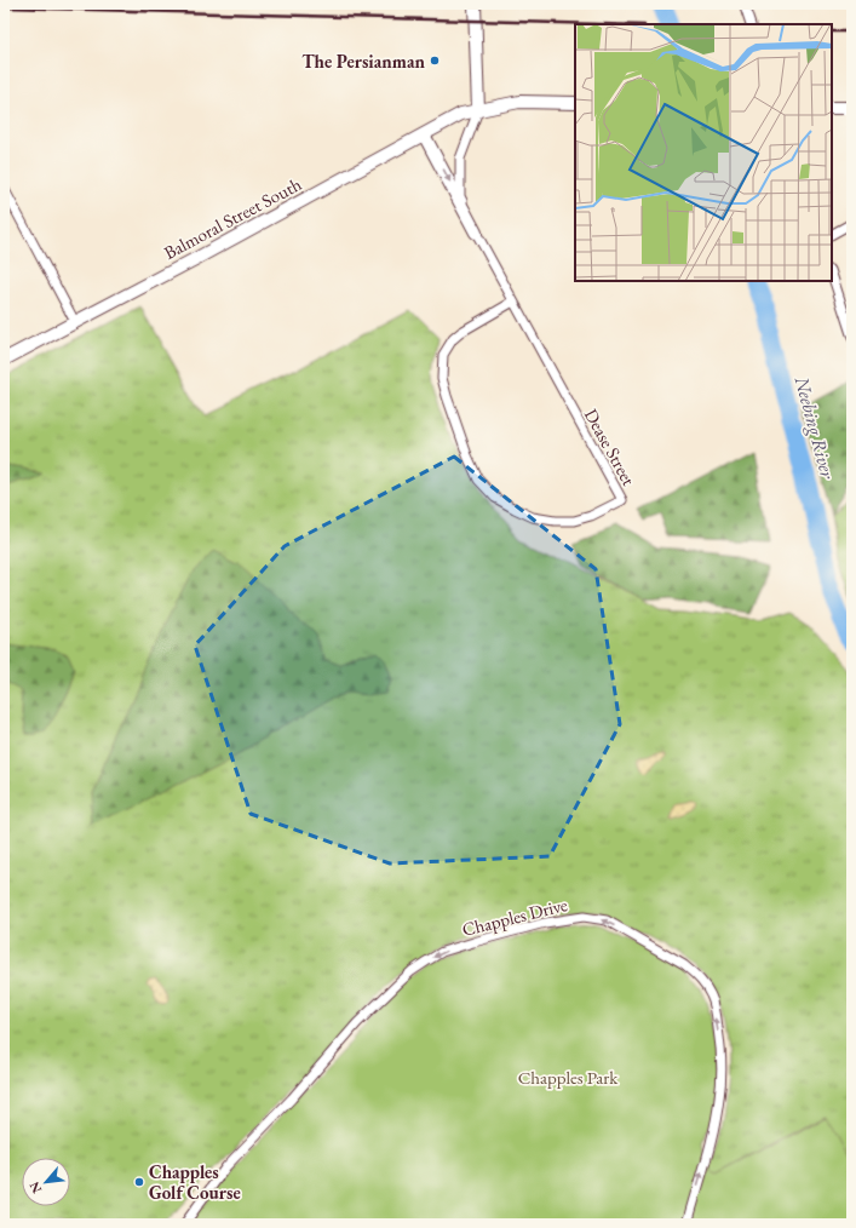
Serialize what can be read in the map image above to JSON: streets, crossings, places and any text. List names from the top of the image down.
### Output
{
  "streets": {
    "main road": ["Balmoral Street South"],
    "street": ["Dease Street", "Chapples Drive"]
  },
  "crossings": [
    ["Balmoral Street South", "Dease Street"]
  ],
  "water": ["Neebing River"],
  "parks": ["Chapples Park"],
  "places": ["The Persianman", "Chapples Golf Course"],
  "north": "bottom left"
}
